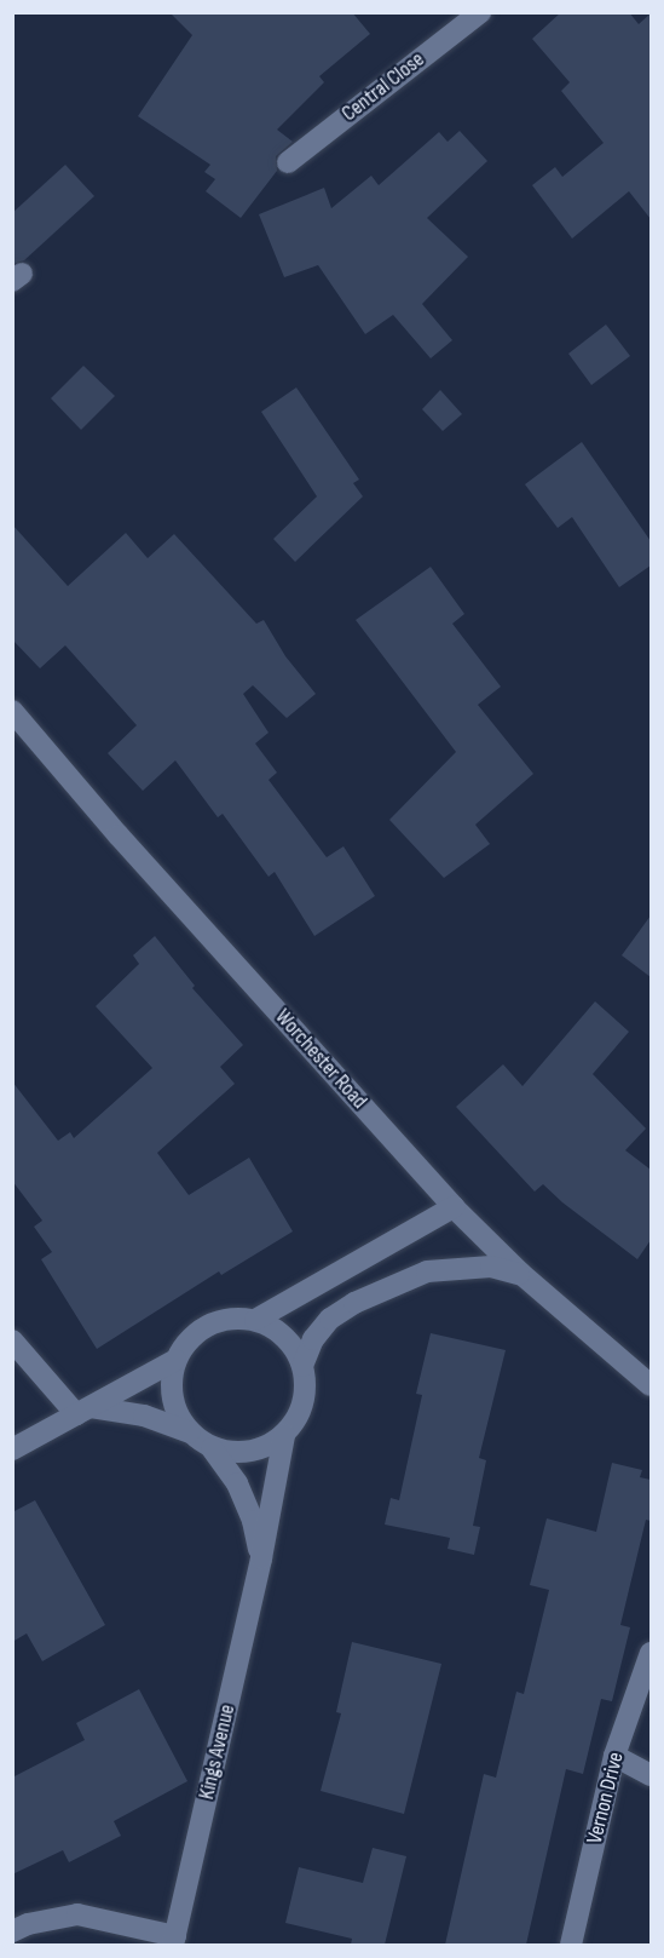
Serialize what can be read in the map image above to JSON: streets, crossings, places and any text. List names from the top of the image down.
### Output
{
  "streets": {
    "street": [
      "Central Close",
      "Worchester Road",
      "Kings Avenue",
      "Vernon Drive"
    ]
  }
}
